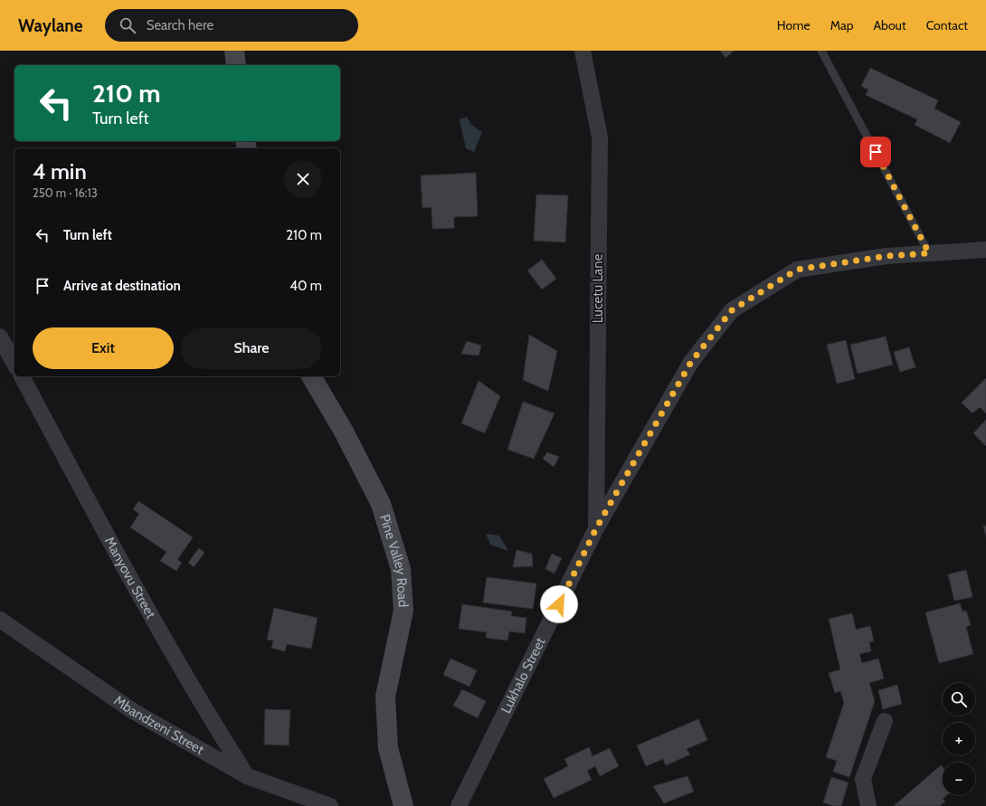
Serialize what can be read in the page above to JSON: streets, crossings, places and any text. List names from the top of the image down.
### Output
{
  "streets": {
    "main road": ["Pine Valley Road"],
    "street": [
      "Lucetu Lane",
      "Manyovu Street",
      "Lukhalo Street",
      "Mbandzeni Street"
    ]
  },
  "crossings": [
    ["Lucetu Lane", "Lukhalo Street"],
    ["Manyovu Street", "Mbandzeni Street"]
  ],
  "page": {
    "header": "Waylane",
    "search": "Search here",
    "nav": [
      "Home",
      "Map",
      "About",
      "Contact"
    ],
    "turn": ["210 m", "Turn left"],
    "heading": ["4 min", "250 m · 16:13"],
    "list": [
      {
        "name": "Turn left",
        "value": "210 m"
      },
      {
        "name": "Arrive at destination",
        "value": "40 m"
      }
    ],
    "buttons": ["Exit", "Share"],
    "map_buttons": ["+", "−"]
  }
}
